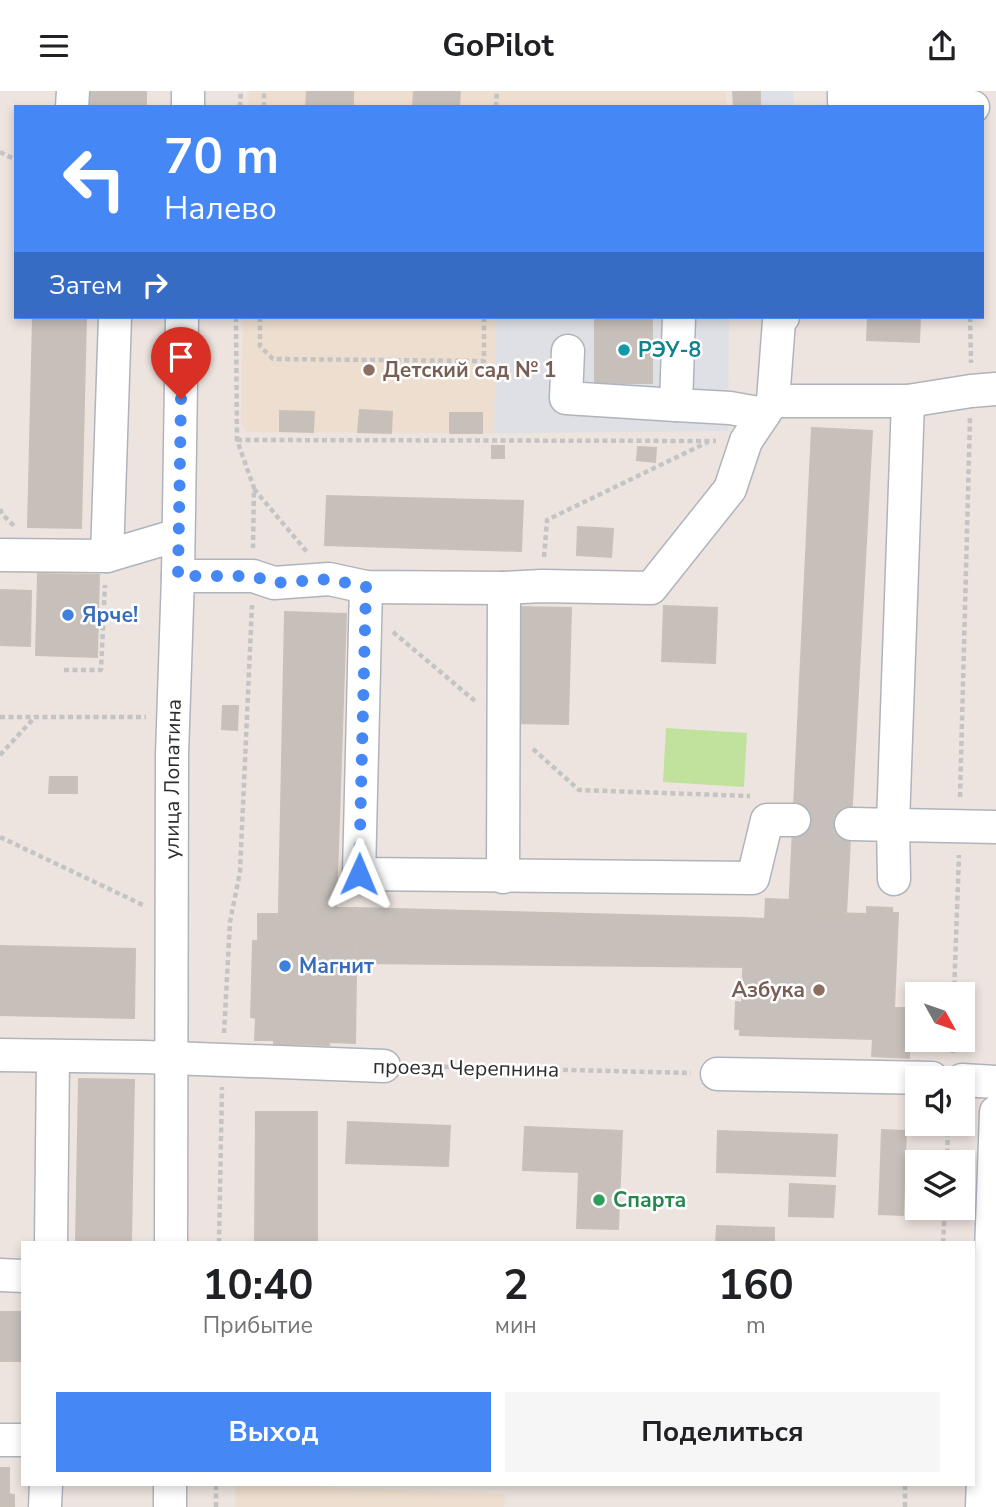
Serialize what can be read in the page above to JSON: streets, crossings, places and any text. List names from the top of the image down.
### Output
{
  "streets": {
    "street": ["улица Лопатина", "проезд Черепнина"]
  },
  "crossings": [
    ["улица Лопатина", "проезд Черепнина"]
  ],
  "places": [
    "РЭУ-8",
    "Детский сад № 1",
    "Ярче!",
    "Магнит",
    "Азбука",
    "Спарта"
  ],
  "north": "bottom right",
  "page": {
    "header": "GoPilot",
    "turn": ["70 m", "Налево"],
    "then": "Затем",
    "eta": [
      "10:40",
      "Прибытие",
      "2",
      "мин",
      "160",
      "m"
    ],
    "buttons": ["Выход", "Поделиться"]
  }
}
